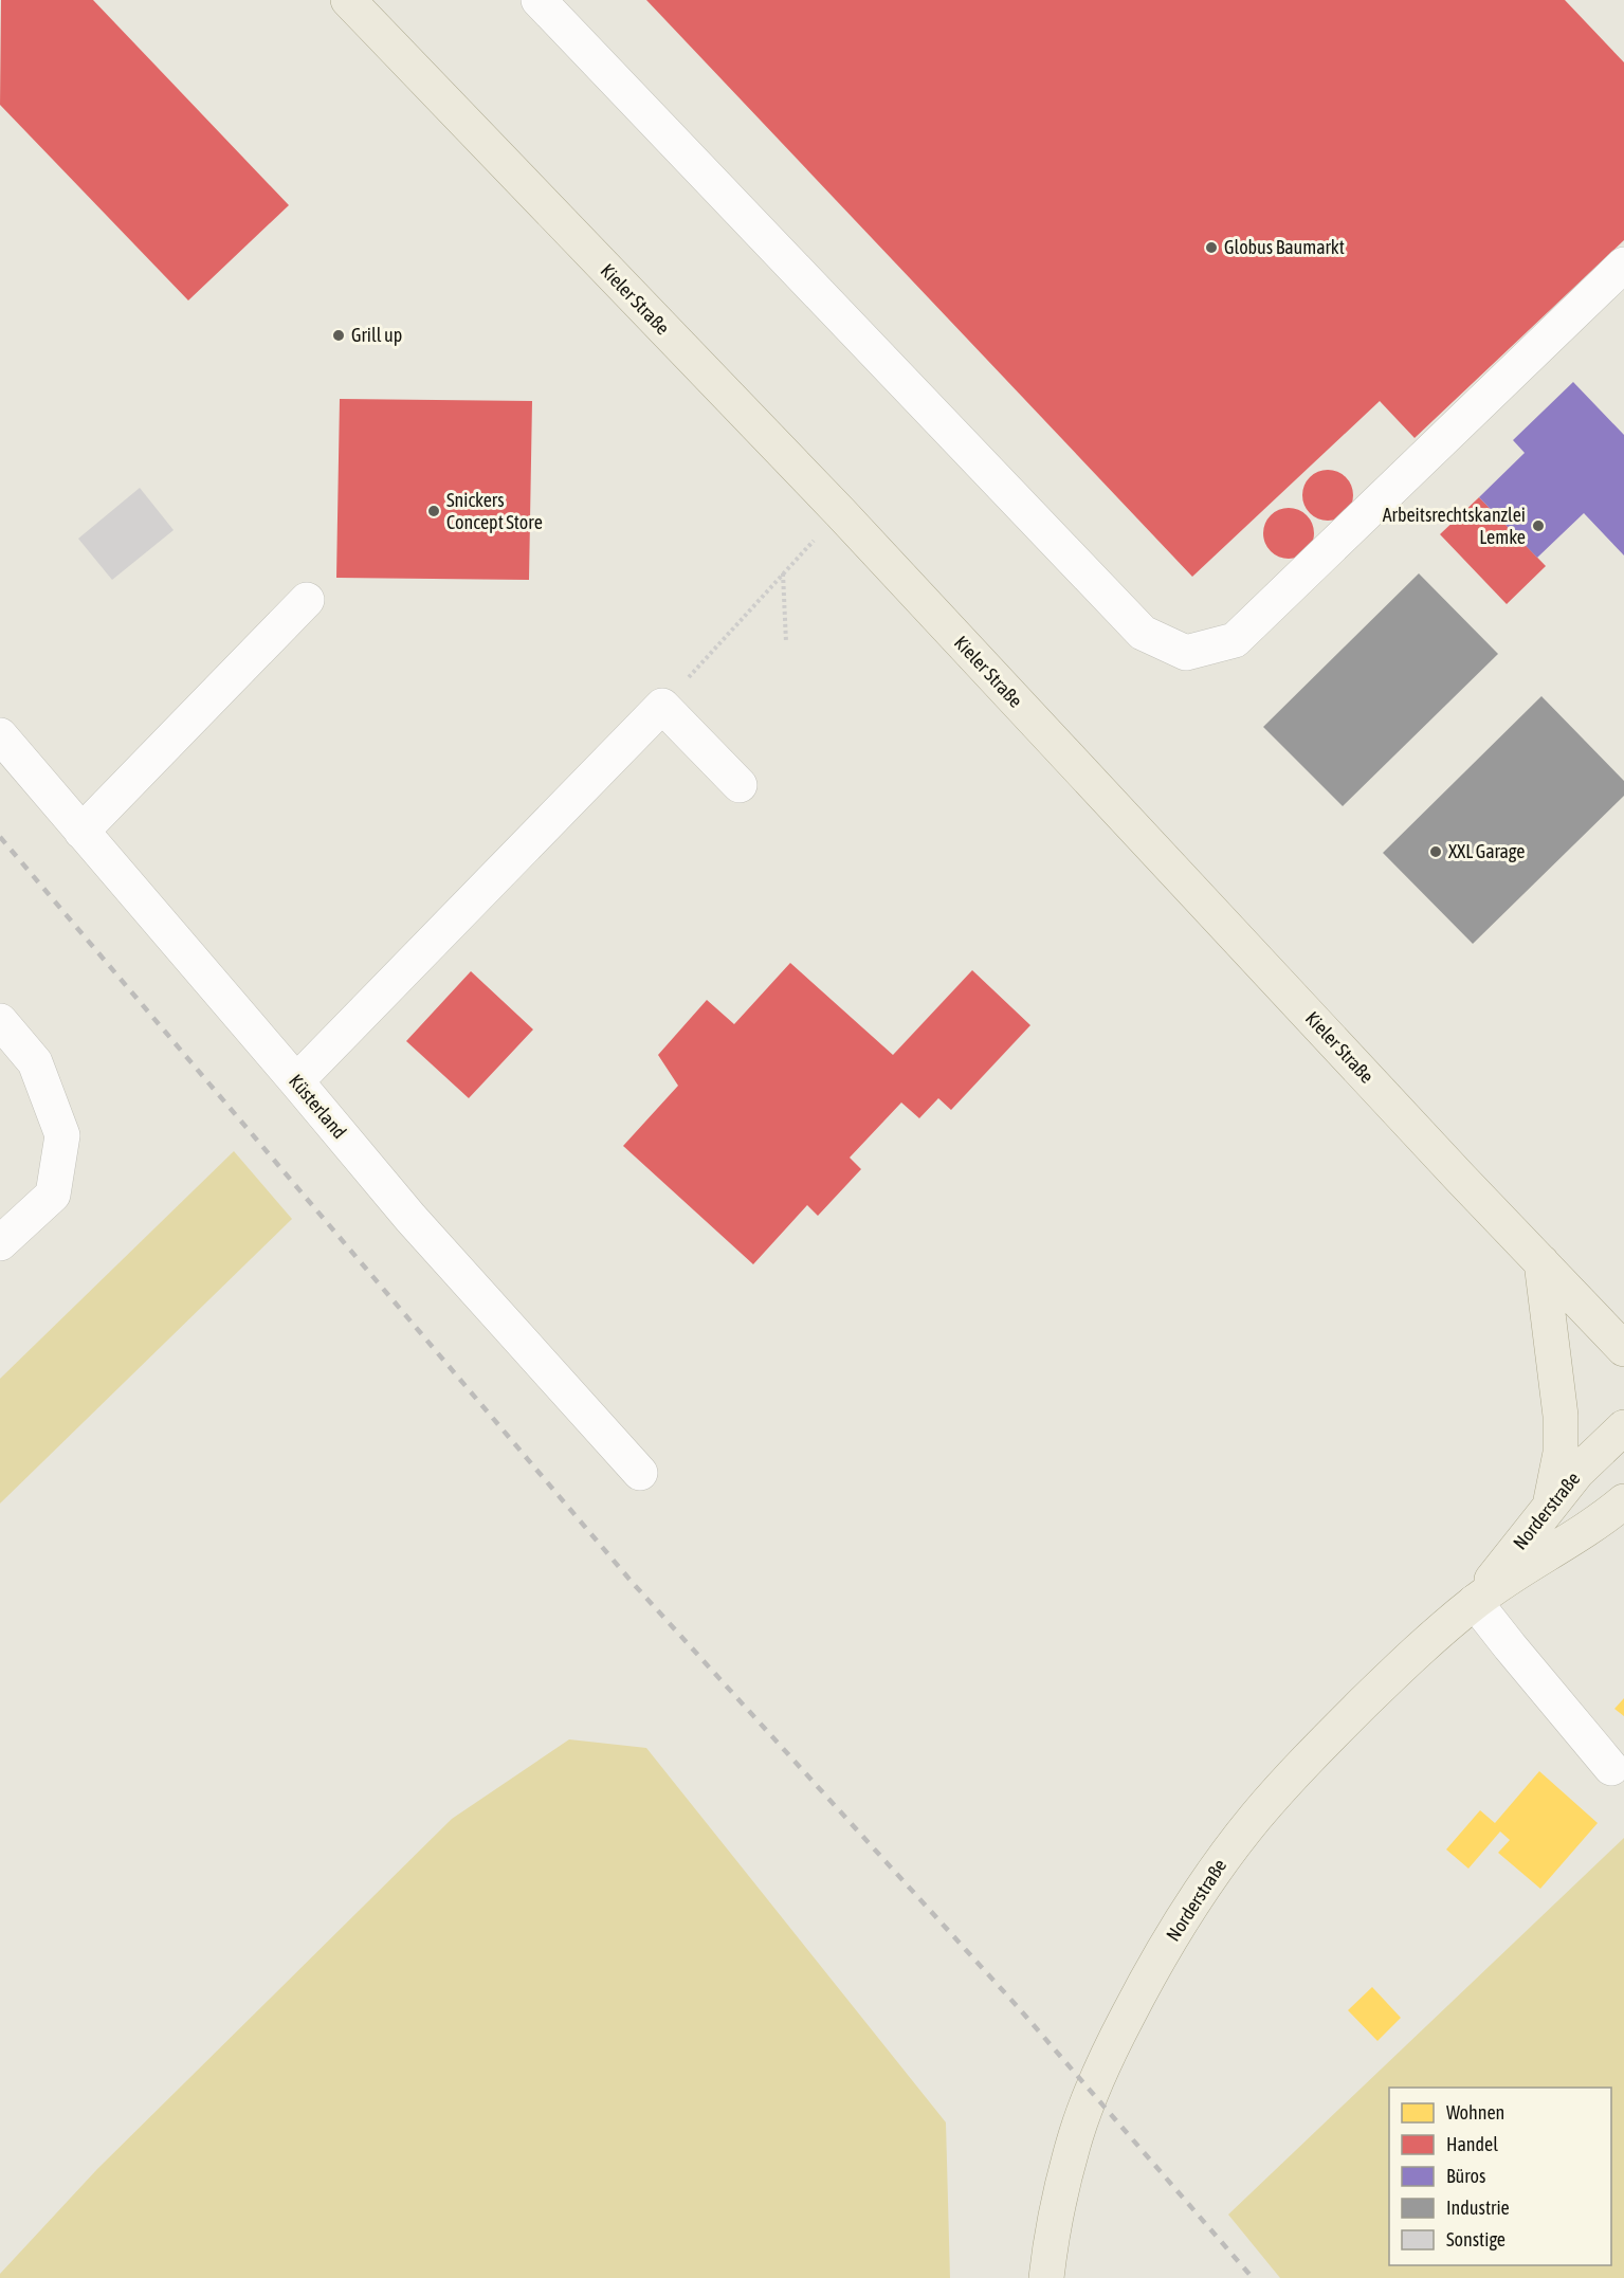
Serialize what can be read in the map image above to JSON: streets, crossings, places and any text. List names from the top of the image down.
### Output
{
  "streets": {
    "main road": ["Kieler Straße", "Norderstraße"],
    "street": ["Küsterland"]
  },
  "places": [
    "Globus Baumarkt",
    "Grill up",
    "Snickers Concept Store",
    "Arbeitsrechtskanzlei Lemke",
    "XXL Garage"
  ],
  "legend": [
    "Wohnen",
    "Handel",
    "Büros",
    "Industrie",
    "Sonstige"
  ]
}
